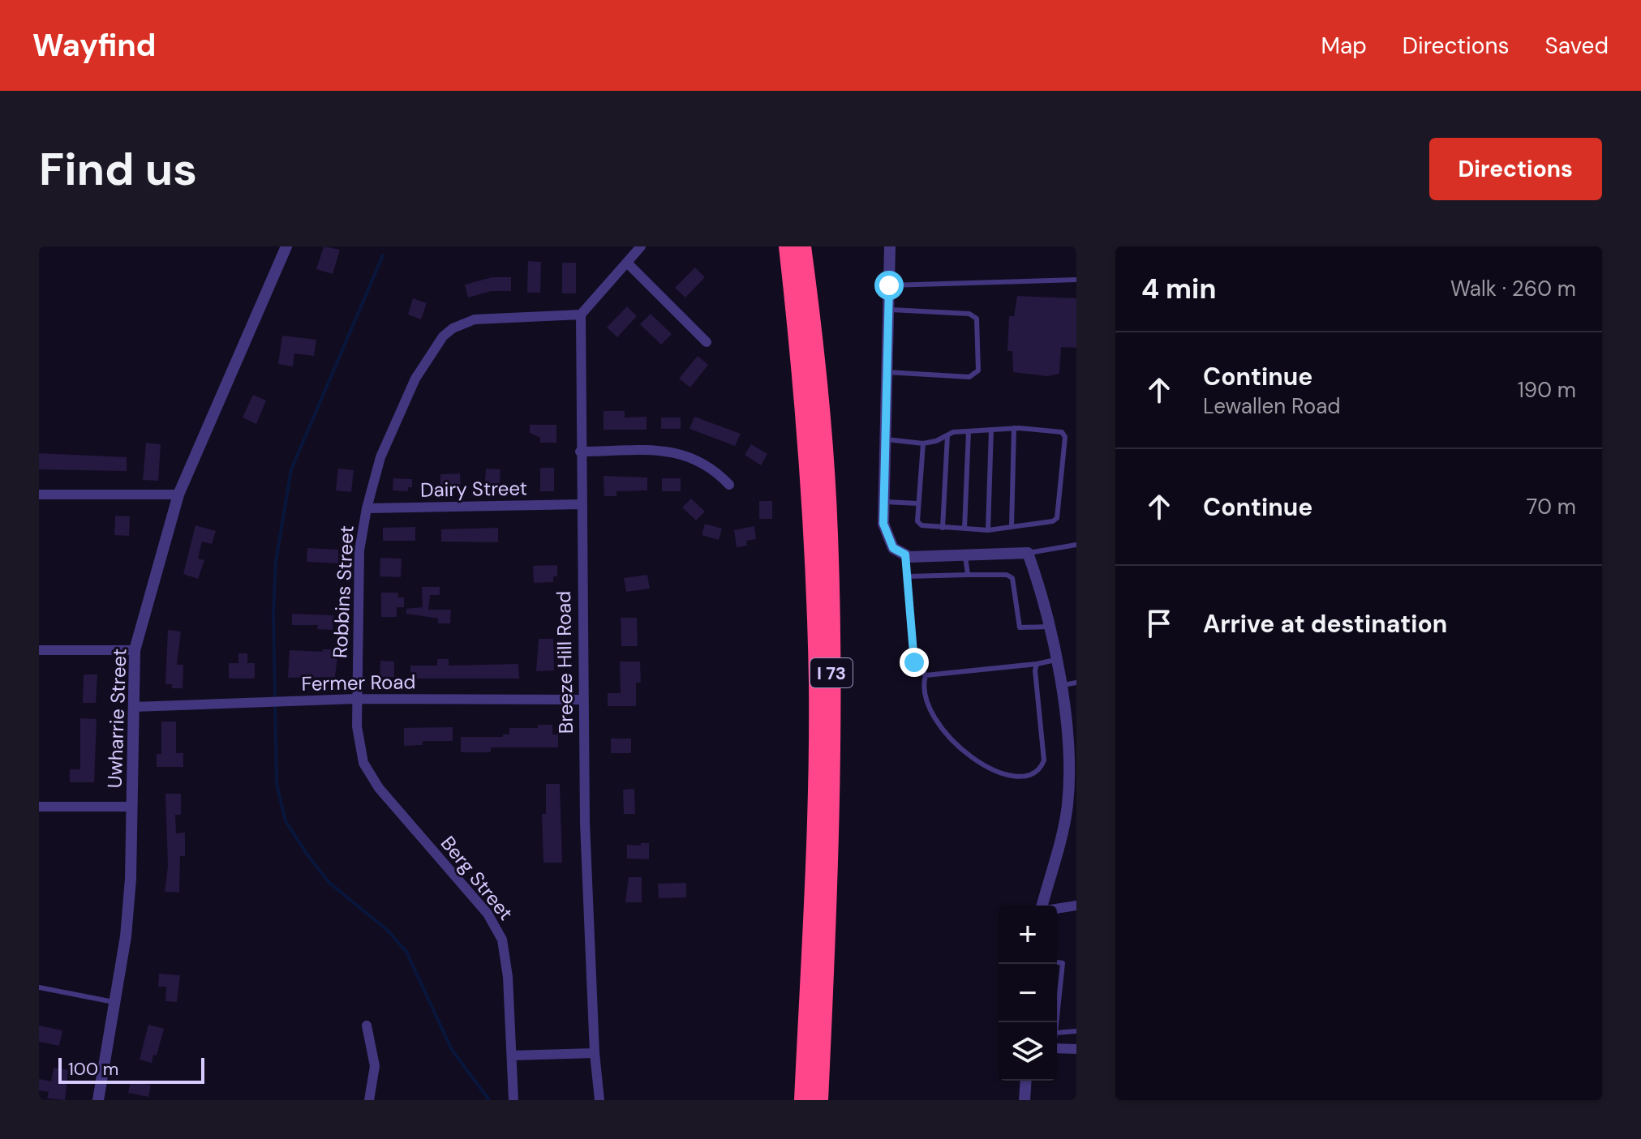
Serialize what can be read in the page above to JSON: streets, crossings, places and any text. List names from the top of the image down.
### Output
{
  "streets": {
    "highway": ["I 73"],
    "street": [
      "Dairy Street",
      "Robbins Street",
      "Breeze Hill Road",
      "Fermer Road",
      "Uwharrie Street",
      "Berg Street"
    ]
  },
  "crossings": [
    ["Dairy Street", "Robbins Street"],
    ["Dairy Street", "Breeze Hill Road"],
    ["Robbins Street", "Breeze Hill Road"],
    ["Robbins Street", "Fermer Road"],
    ["Robbins Street", "Berg Street"],
    ["Breeze Hill Road", "Fermer Road"],
    ["Fermer Road", "Uwharrie Street"],
    ["Fermer Road", "Berg Street"]
  ],
  "scale_bar": "100 m",
  "page": {
    "header": "Wayfind",
    "nav": ["Map", "Directions", "Saved"],
    "buttons": "Directions",
    "title": "Find us",
    "heading": ["4 min", "Walk · 260 m"],
    "list": [
      ["Continue", "Lewallen Road", "190 m"],
      ["Continue", "70 m"],
      "Arrive at destination"
    ],
    "map_buttons": ["+", "−"],
    "scale": "100 m"
  }
}
